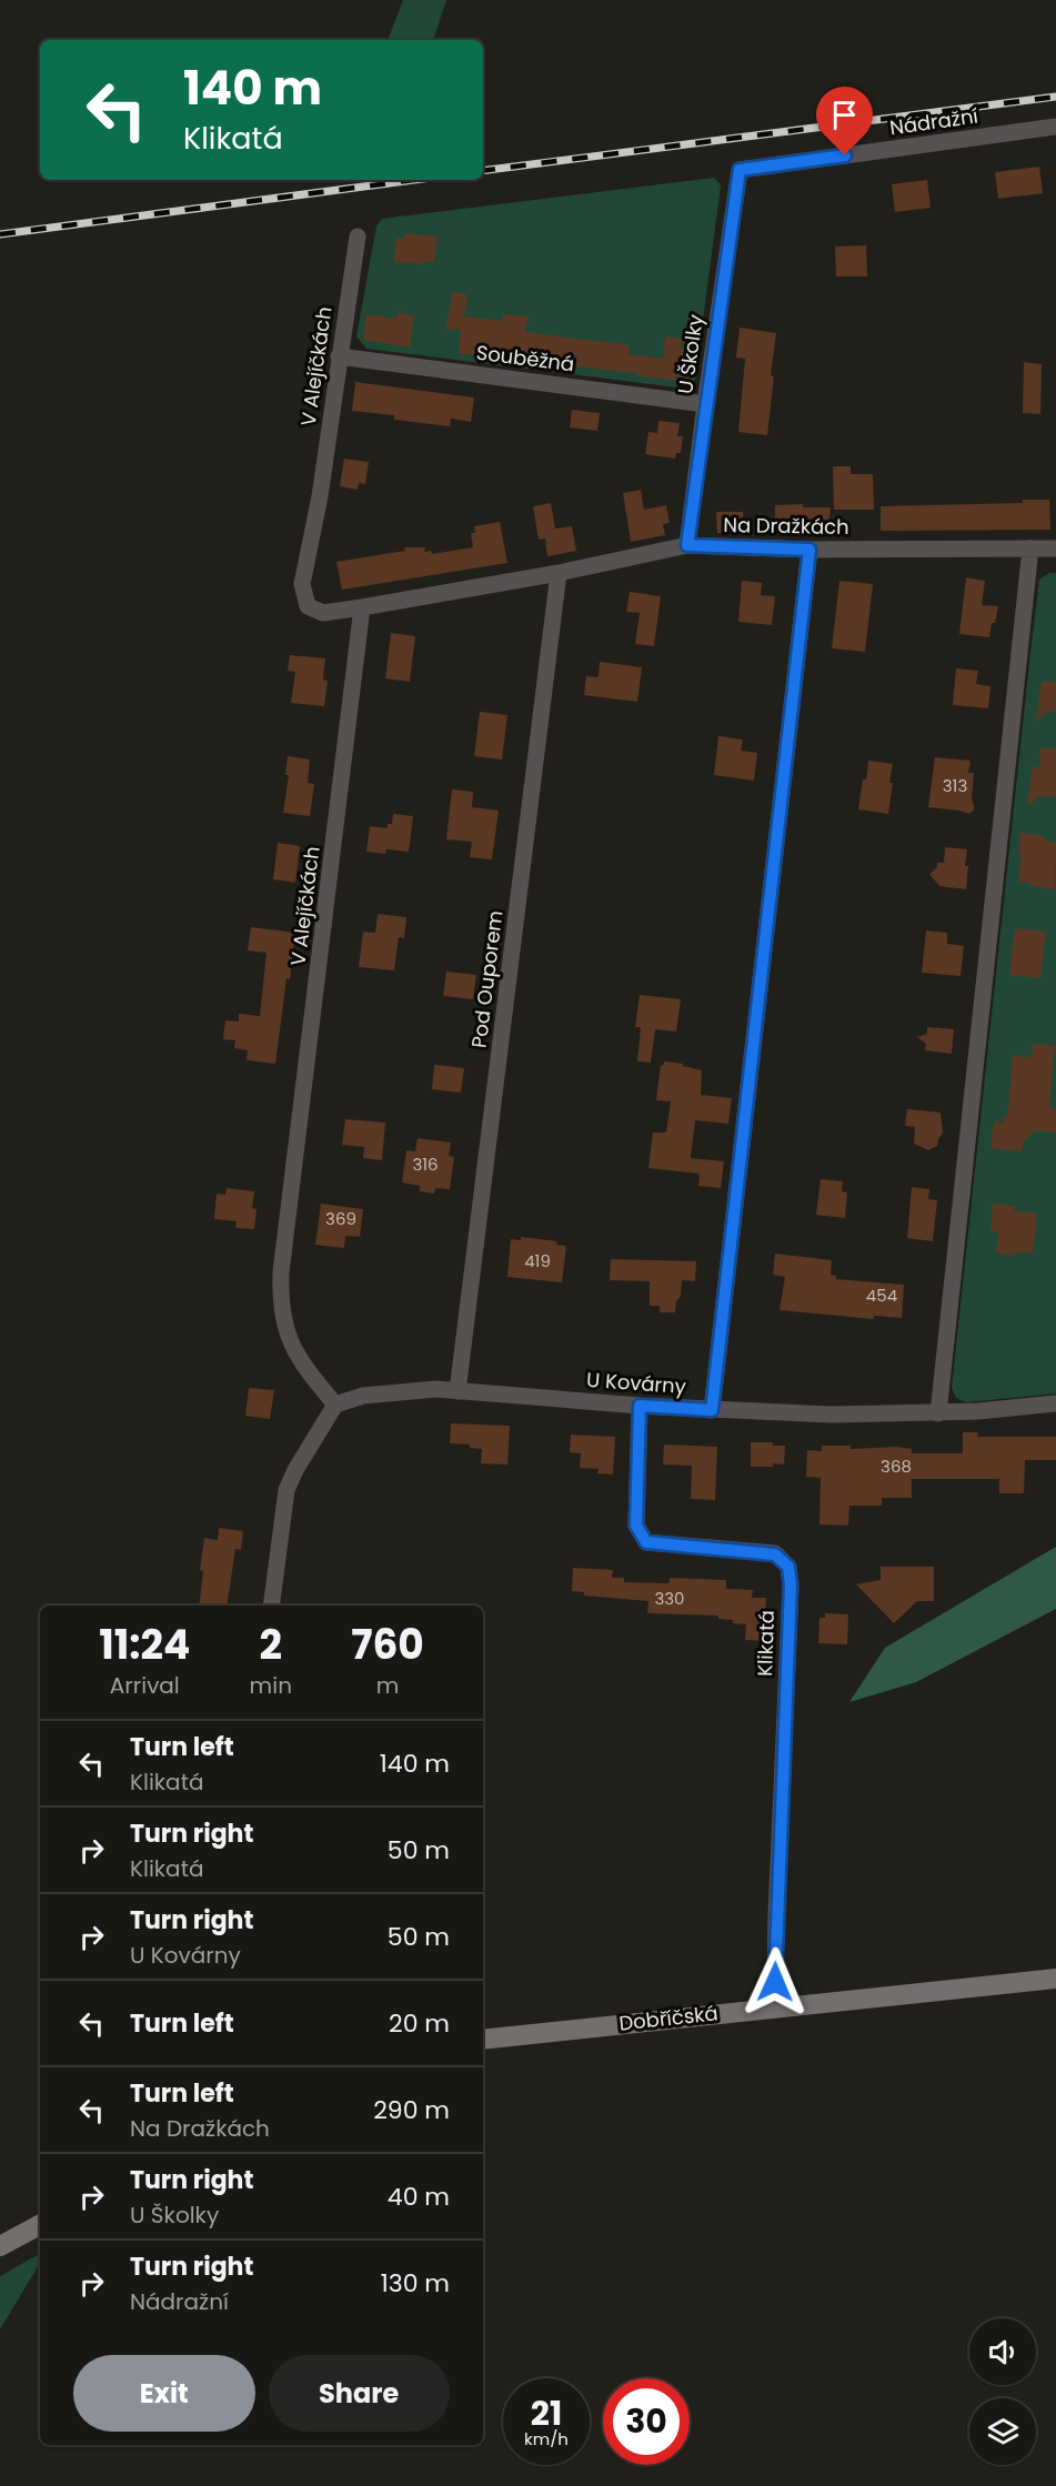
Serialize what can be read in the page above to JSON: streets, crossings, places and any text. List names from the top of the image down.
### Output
{
  "streets": {
    "street": [
      "Nádražní",
      "U Školky",
      "Souběžná",
      "V Alejíčkách",
      "Na Dražkách",
      "Pod Ouporem",
      "U Kovárny",
      "Klikatá",
      "Dobříčská"
    ]
  },
  "crossings": [
    ["Nádražní", "U Školky"],
    ["U Školky", "Souběžná"],
    ["U Školky", "Na Dražkách"],
    ["Souběžná", "V Alejíčkách"],
    ["V Alejíčkách", "Na Dražkách"],
    ["V Alejíčkách", "U Kovárny"],
    ["Na Dražkách", "Pod Ouporem"],
    ["Pod Ouporem", "U Kovárny"],
    ["U Kovárny", "Klikatá"],
    ["Klikatá", "Dobříčská"]
  ],
  "house_numbers": [
    "313",
    "316",
    "369",
    "419",
    "454",
    "368",
    "330"
  ],
  "page": {
    "turn": ["140 m", "Klikatá"],
    "eta": [
      "11:24",
      "Arrival",
      "2",
      "min",
      "760",
      "m"
    ],
    "list": [
      {
        "name": "Turn left",
        "note": "Klikatá",
        "value": "140 m"
      },
      {
        "name": "Turn right",
        "note": "Klikatá",
        "value": "50 m"
      },
      {
        "name": "Turn right",
        "note": "U Kovárny",
        "value": "50 m"
      },
      {
        "name": "Turn left",
        "value": "20 m"
      },
      {
        "name": "Turn left",
        "note": "Na Dražkách",
        "value": "290 m"
      },
      {
        "name": "Turn right",
        "note": "U Školky",
        "value": "40 m"
      },
      {
        "name": "Turn right",
        "note": "Nádražní",
        "value": "130 m"
      }
    ],
    "buttons": ["Exit", "Share"],
    "speed": "21 km/h",
    "limit": "30"
  }
}
